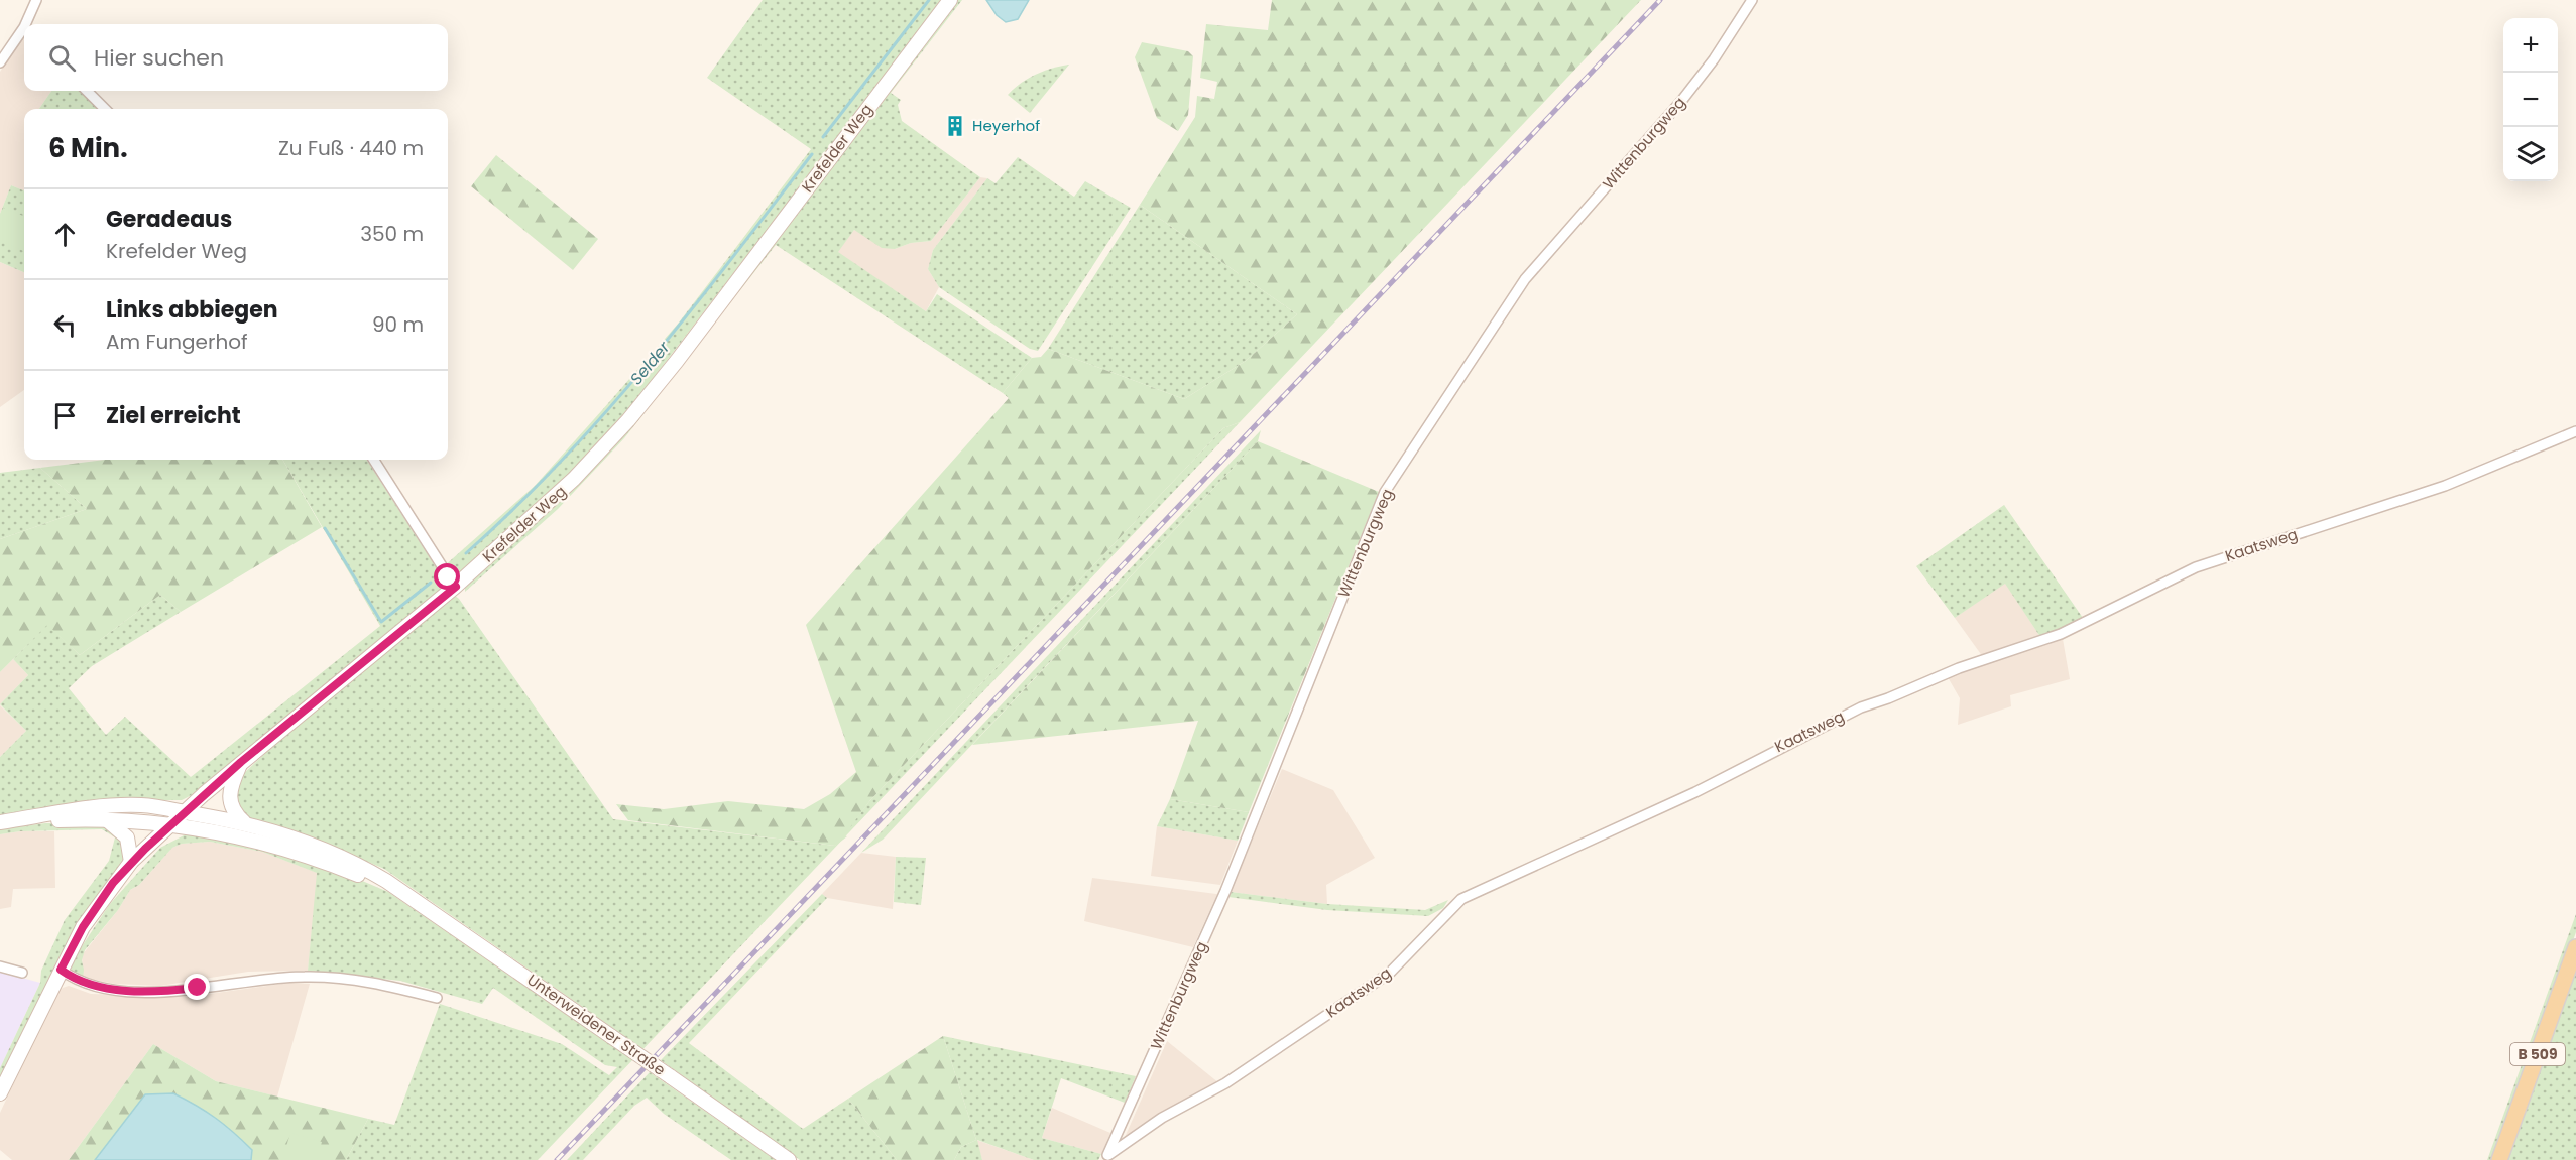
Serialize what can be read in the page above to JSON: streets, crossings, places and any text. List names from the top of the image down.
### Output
{
  "streets": {
    "main road": ["B 509"],
    "street": [
      "Wittenburgweg",
      "Krefelder Weg",
      "Kaatsweg",
      "Unterweidener Straße"
    ]
  },
  "crossings": [
    ["Wittenburgweg", "Kaatsweg"],
    ["Krefelder Weg", "Unterweidener Straße"]
  ],
  "water": ["Selder"],
  "places": {
    "building": ["Heyerhof"]
  },
  "page": {
    "map_buttons": ["+", "−"],
    "search": "Hier suchen",
    "heading": ["6 Min.", "Zu Fuß · 440 m"],
    "list": [
      ["Geradeaus", "Krefelder Weg", "350 m"],
      ["Links abbiegen", "Am Fungerhof", "90 m"],
      "Ziel erreicht"
    ]
  }
}
